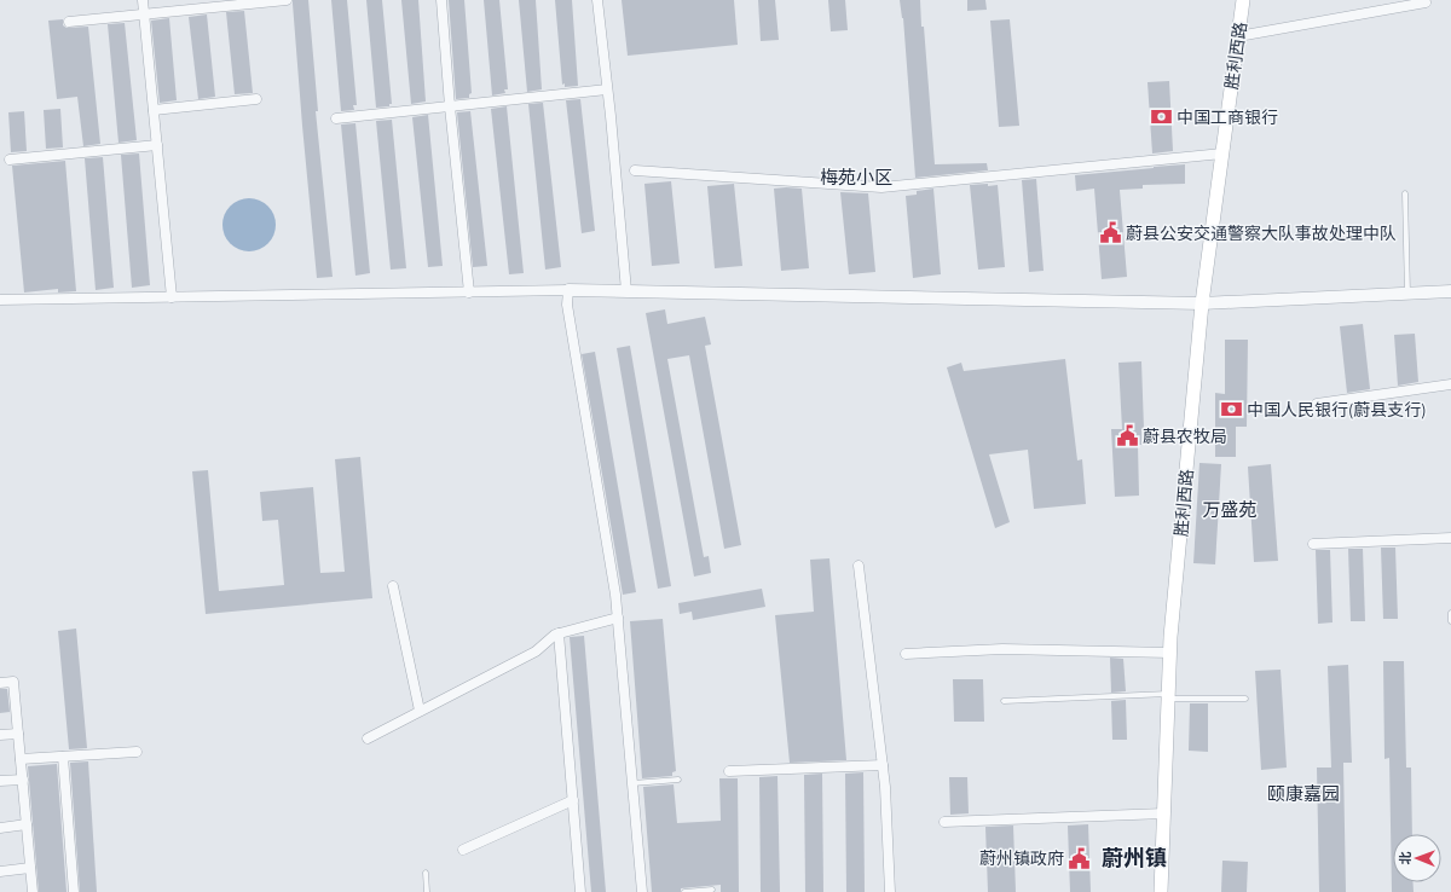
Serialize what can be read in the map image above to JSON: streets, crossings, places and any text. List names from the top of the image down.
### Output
{
  "streets": {
    "main road": ["胜利西路"]
  },
  "districts": [
    "梅苑小区",
    "万盛苑",
    "颐康嘉园",
    "蔚州镇"
  ],
  "places": {
    "bank": ["中国工商银行", "中国人民银行(蔚县支行)"],
    "public building": ["蔚县公安交通警察大队事故处理中队", "蔚县农牧局", "蔚州镇政府"]
  },
  "north": "left"
}
